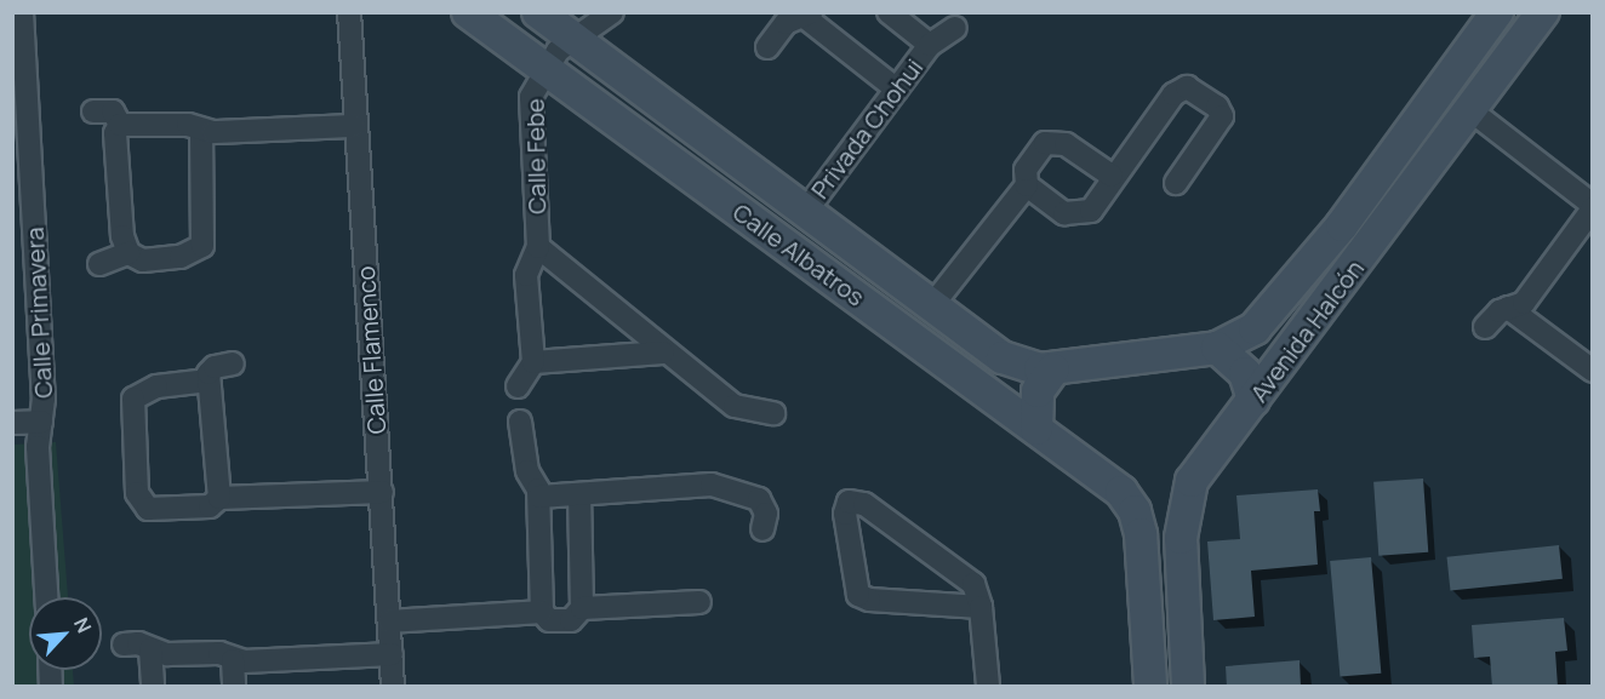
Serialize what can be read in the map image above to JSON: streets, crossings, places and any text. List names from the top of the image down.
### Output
{
  "streets": {
    "street": [
      "Privada Chohui",
      "Calle Febe",
      "Calle Albatros",
      "Calle Primavera",
      "Avenida Halcón",
      "Calle Flamenco"
    ]
  },
  "crossings": [
    ["Privada Chohui", "Calle Albatros"],
    ["Calle Febe", "Calle Albatros"],
    ["Calle Albatros", "Avenida Halcón"]
  ],
  "north": "top right"
}
